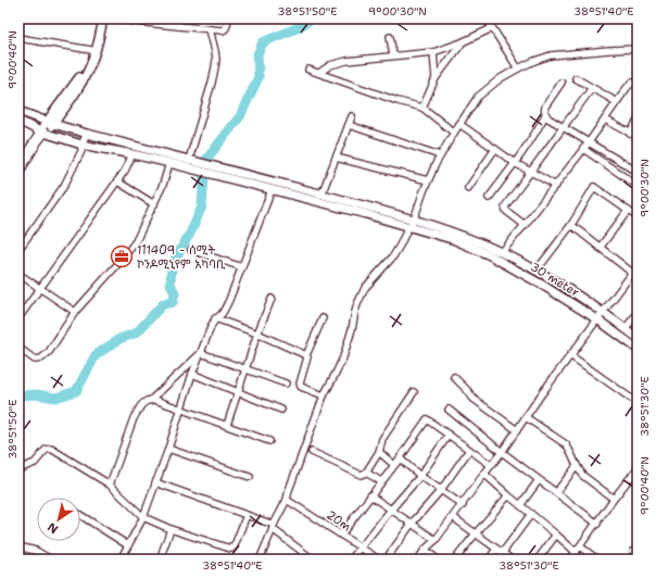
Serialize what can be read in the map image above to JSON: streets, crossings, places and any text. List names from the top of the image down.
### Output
{
  "streets": {
    "main road": ["30 meter"],
    "street": ["20m"]
  },
  "places": {
    "office": ["111409 - ሰሚት ኮንዶሚኒየም አካባቢ"]
  },
  "north": "bottom left",
  "coordinates": [
    "38°51'50\"E",
    "9°00'30\"N",
    "38°51'40\"E",
    "9°00'40\"N",
    "38°51'30\"E"
  ]
}
